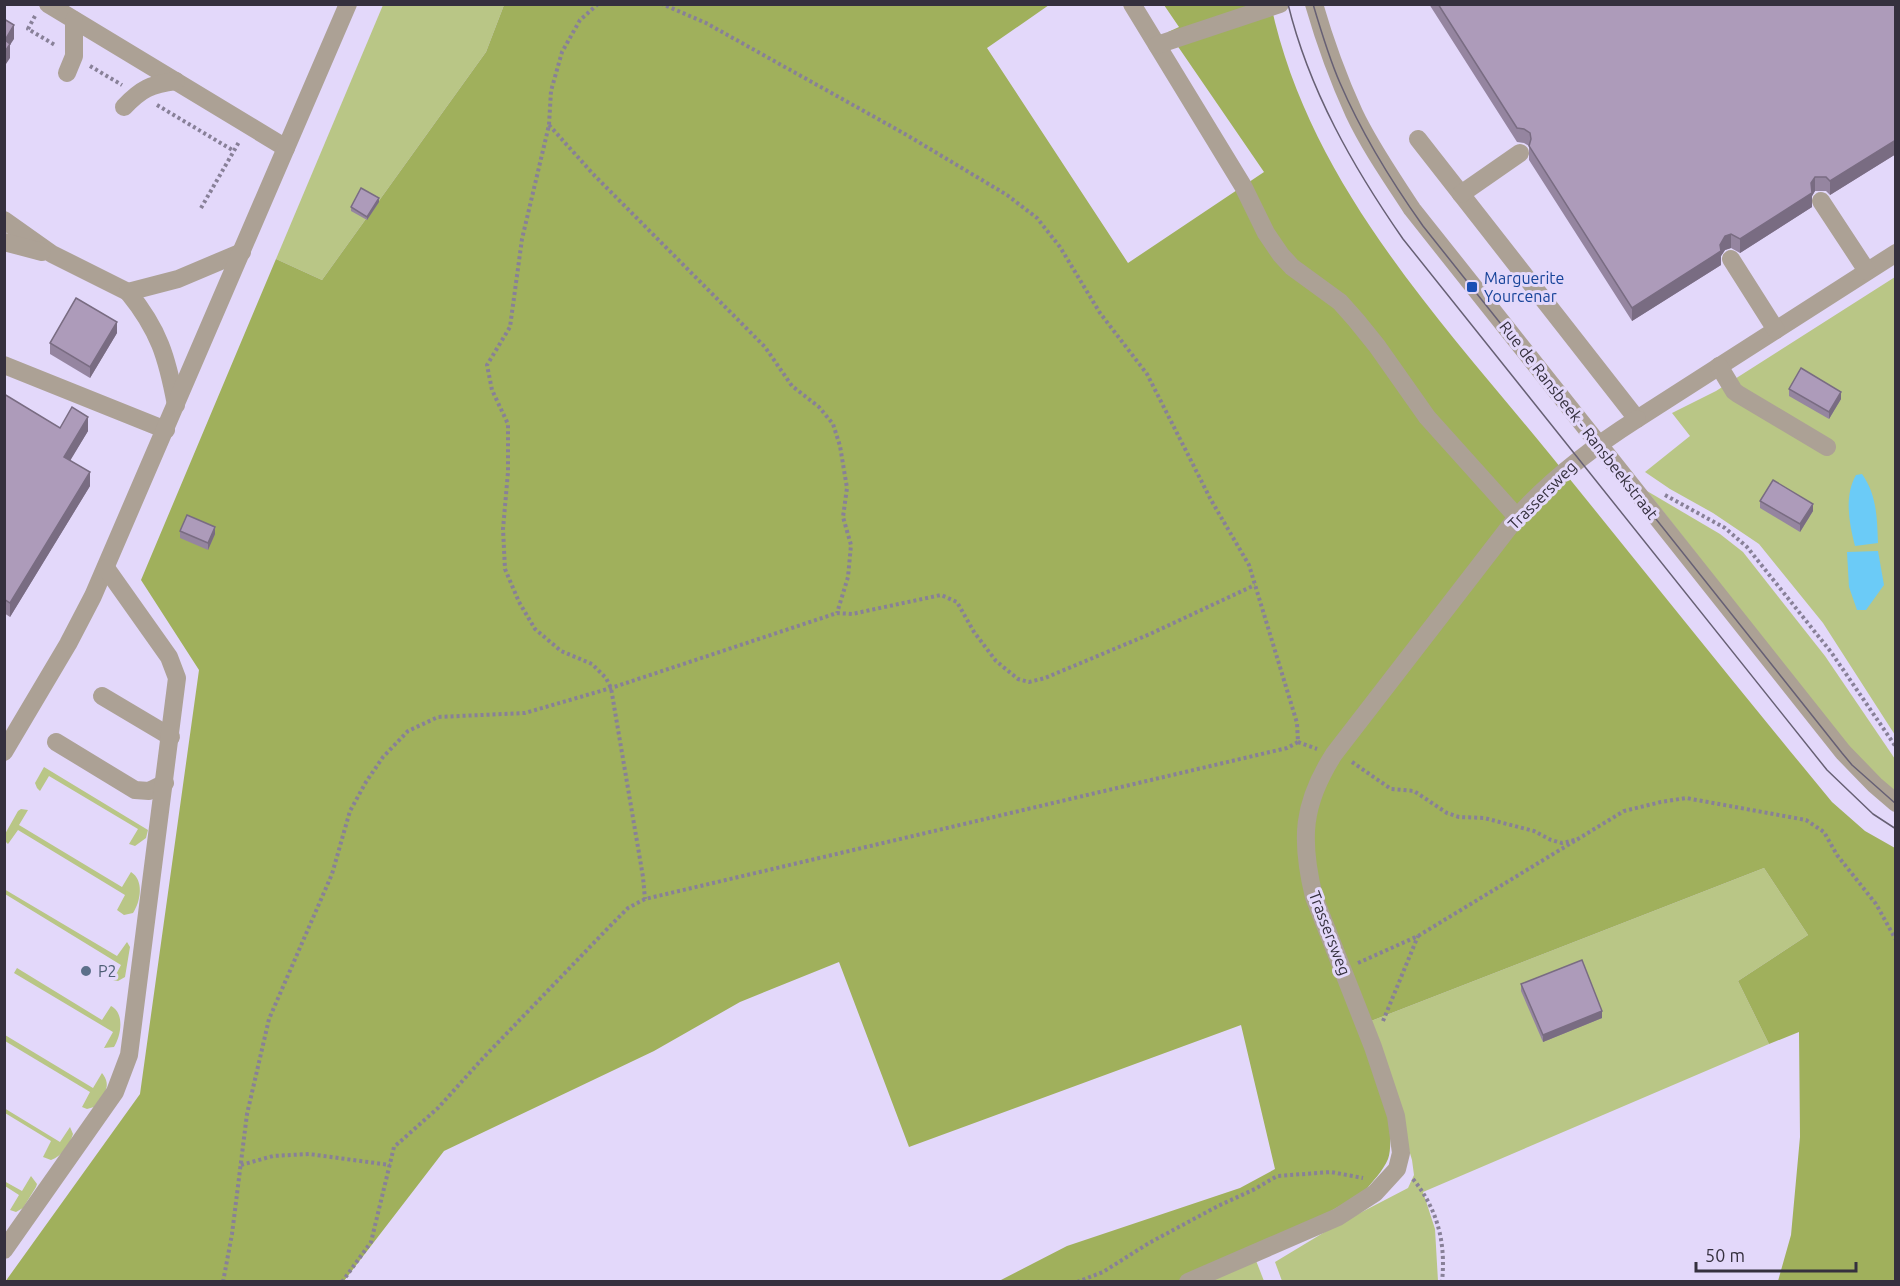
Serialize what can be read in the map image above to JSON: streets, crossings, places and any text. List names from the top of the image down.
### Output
{
  "streets": {
    "street": ["Rue de Ransbeek - Ransbeekstraat", "Trassersweg"]
  },
  "crossings": [
    ["Rue de Ransbeek - Ransbeekstraat", "Trassersweg"]
  ],
  "places": {
    "transit": ["Marguerite Yourcenar"],
    "other": ["P2"]
  },
  "scale_bar": "50 m"
}
